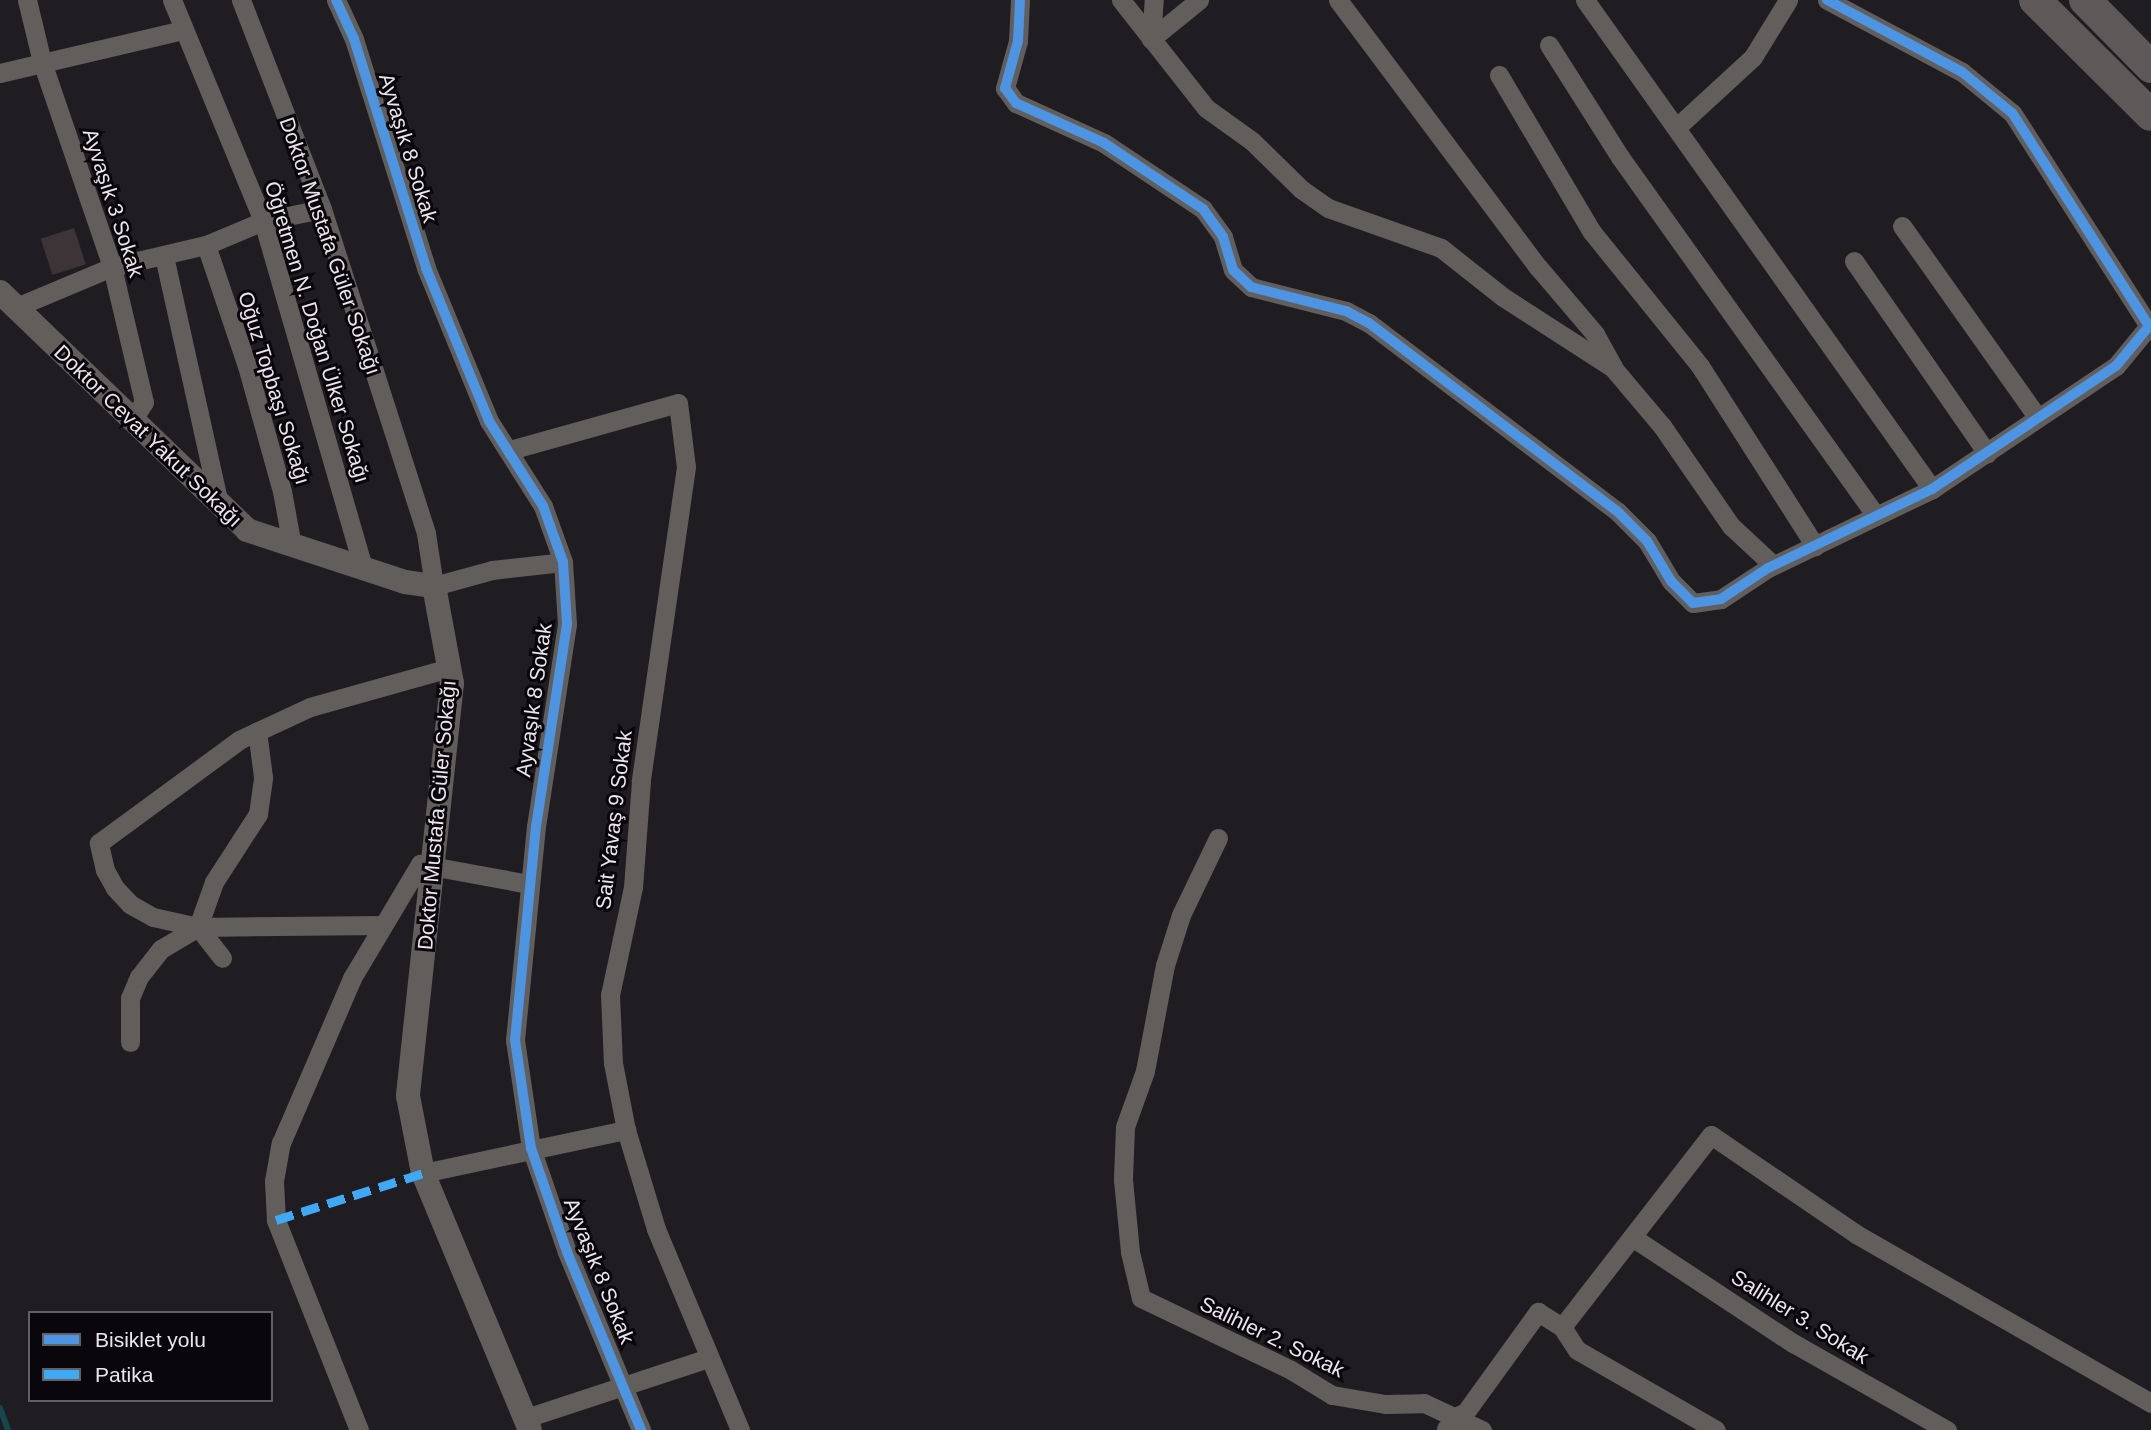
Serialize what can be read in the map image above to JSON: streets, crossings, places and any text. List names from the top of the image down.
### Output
{
  "streets": {
    "street": [
      "Ayvaşık 8 Sokak",
      "Ayvaşık 3 Sokak",
      "Doktor Mustafa Güler Sokağı",
      "Öğretmen N. Doğan Ülker Sokağı",
      "Oğuz Topbaşı Sokağı",
      "Doktor Cevat Yakut Sokağı",
      "Sait Yavaş 9 Sokak",
      "Salihler 3. Sokak",
      "Salihler 2. Sokak"
    ]
  },
  "crossings": [
    ["Ayvaşık 8 Sokak", "Sait Yavaş 9 Sokak"],
    ["Ayvaşık 3 Sokak", "Doktor Cevat Yakut Sokağı"],
    ["Doktor Mustafa Güler Sokağı", "Doktor Cevat Yakut Sokağı"],
    ["Öğretmen N. Doğan Ülker Sokağı", "Doktor Cevat Yakut Sokağı"],
    ["Oğuz Topbaşı Sokağı", "Doktor Cevat Yakut Sokağı"]
  ],
  "legend": ["Bisiklet yolu", "Patika"]
}
